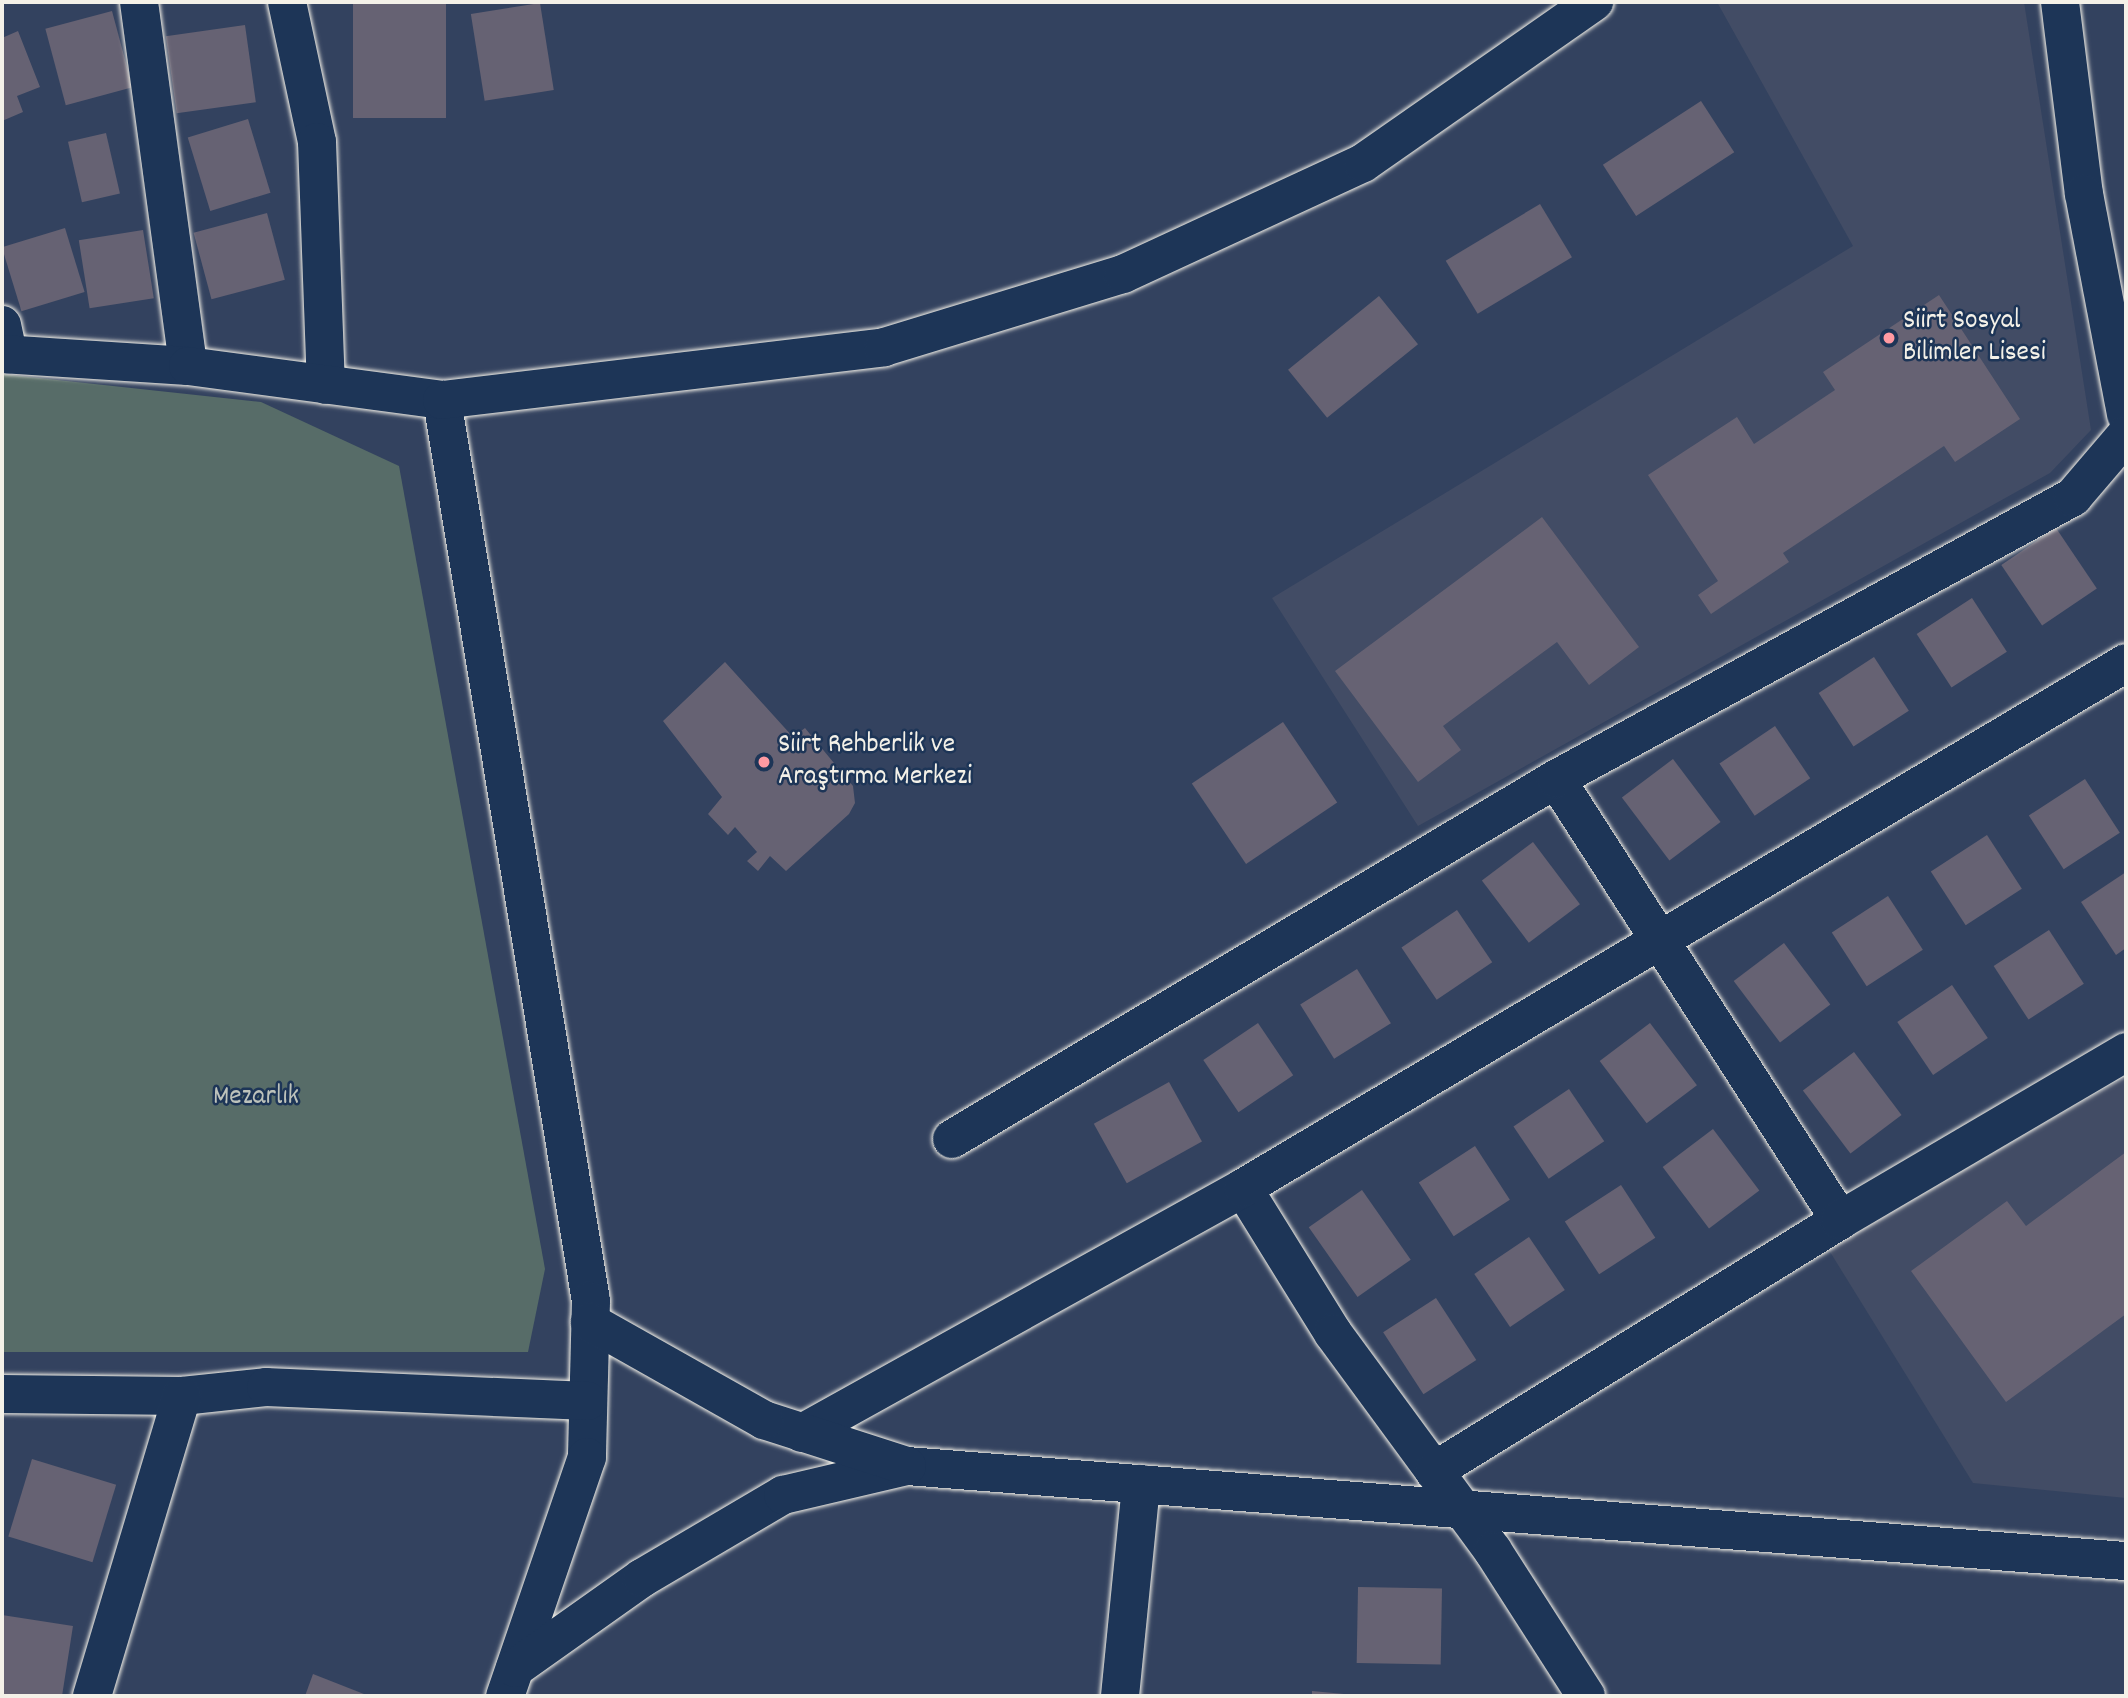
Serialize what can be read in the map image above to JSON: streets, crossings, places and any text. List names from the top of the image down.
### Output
{
  "parks": ["Mezarlık"],
  "places": ["Siirt Sosyal Bilimler Lisesi", "Siirt Rehberlik ve Araştırma Merkezi"]
}
